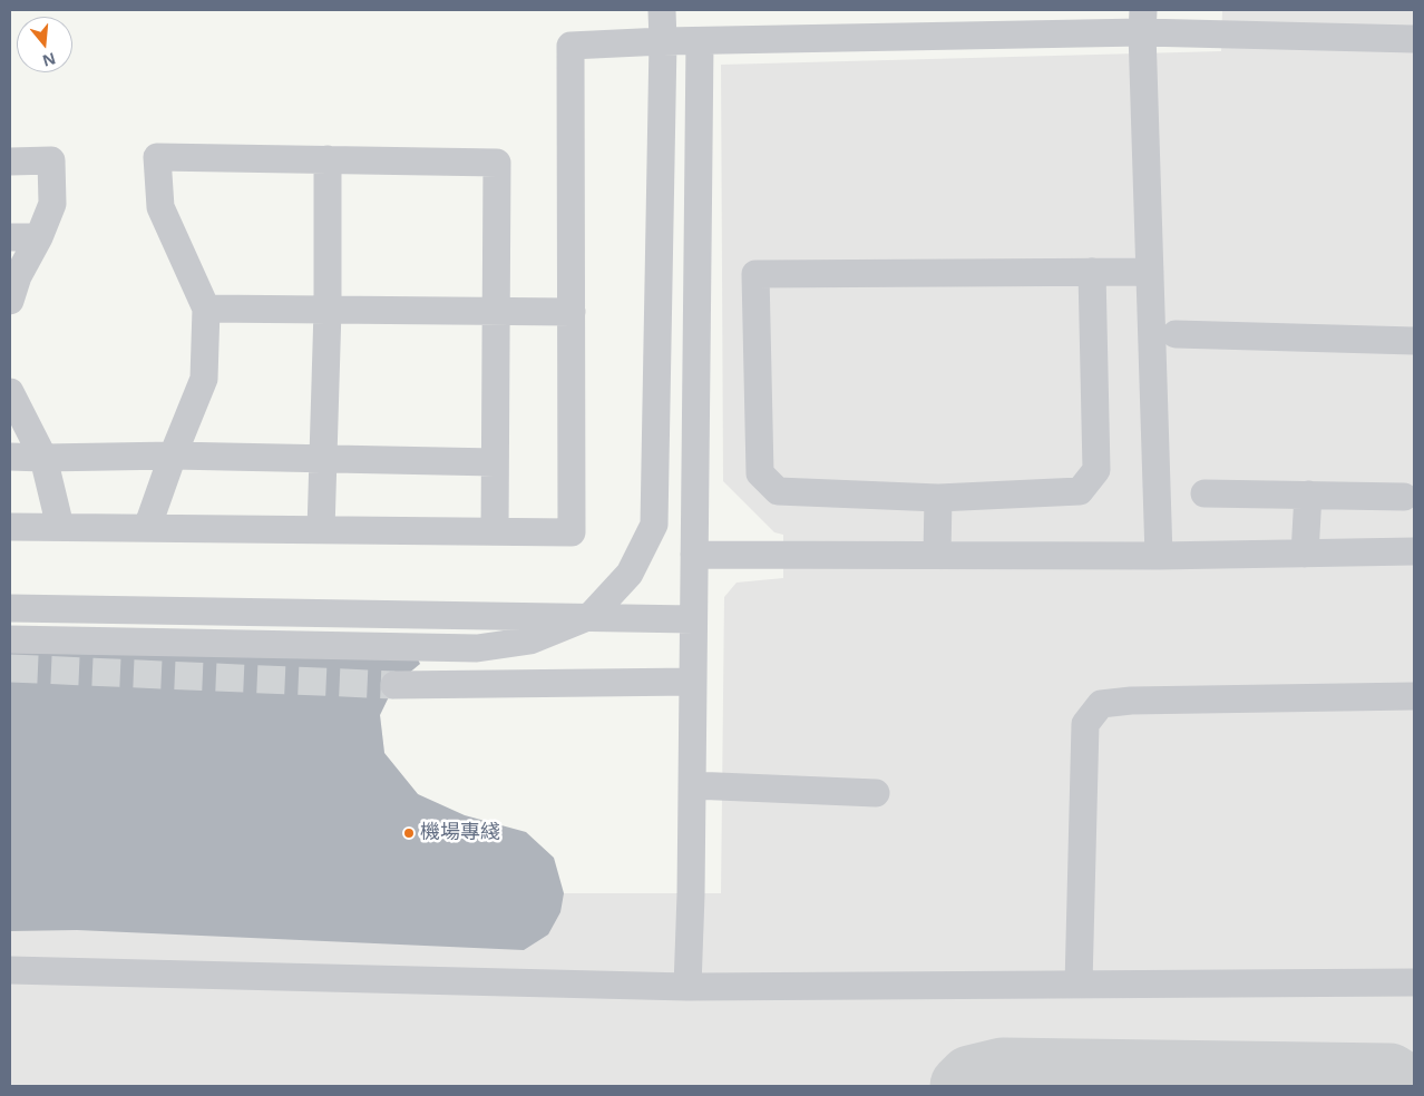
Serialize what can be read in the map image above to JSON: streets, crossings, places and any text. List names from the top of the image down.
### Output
{
  "places": ["機場專綫"],
  "north": "bottom"
}
